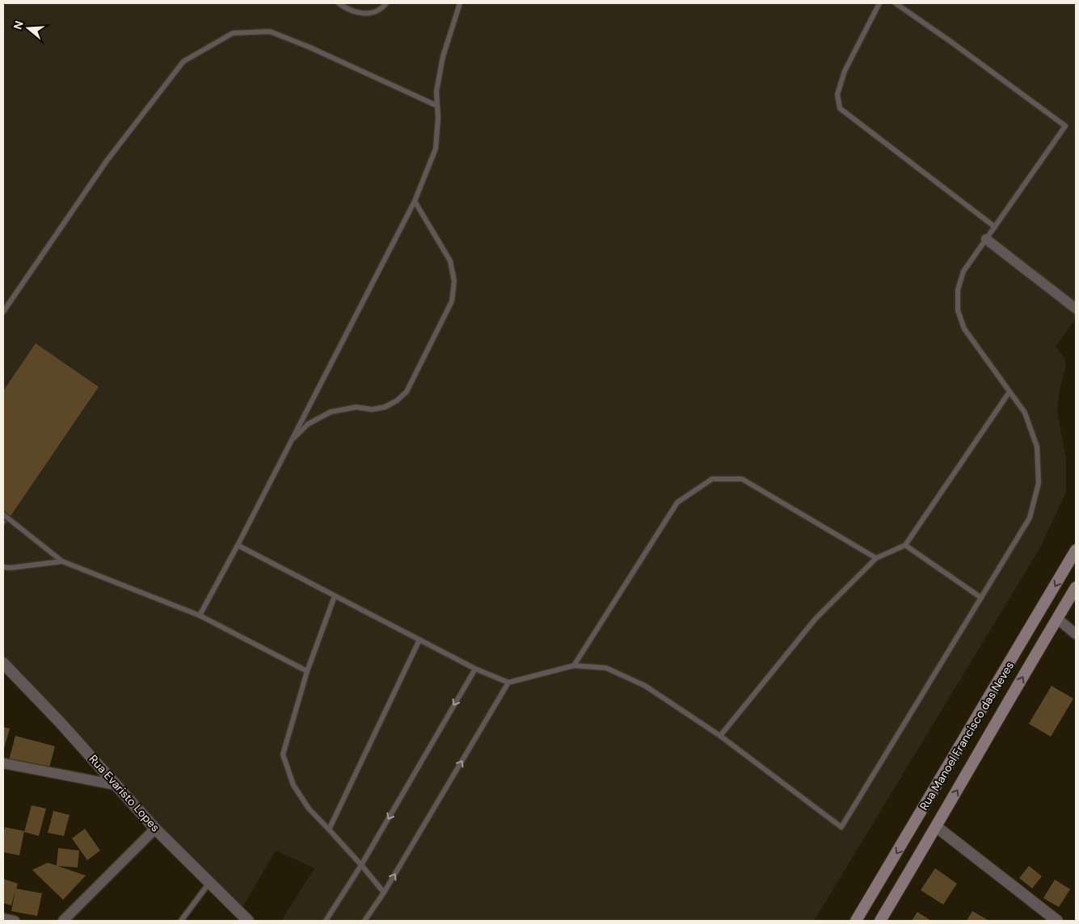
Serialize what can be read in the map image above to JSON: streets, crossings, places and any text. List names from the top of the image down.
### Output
{
  "streets": {
    "main road": ["Rua Manoel Francisco das Neves"],
    "street": ["Rua Evaristo Lopes"]
  },
  "north": "left"
}
